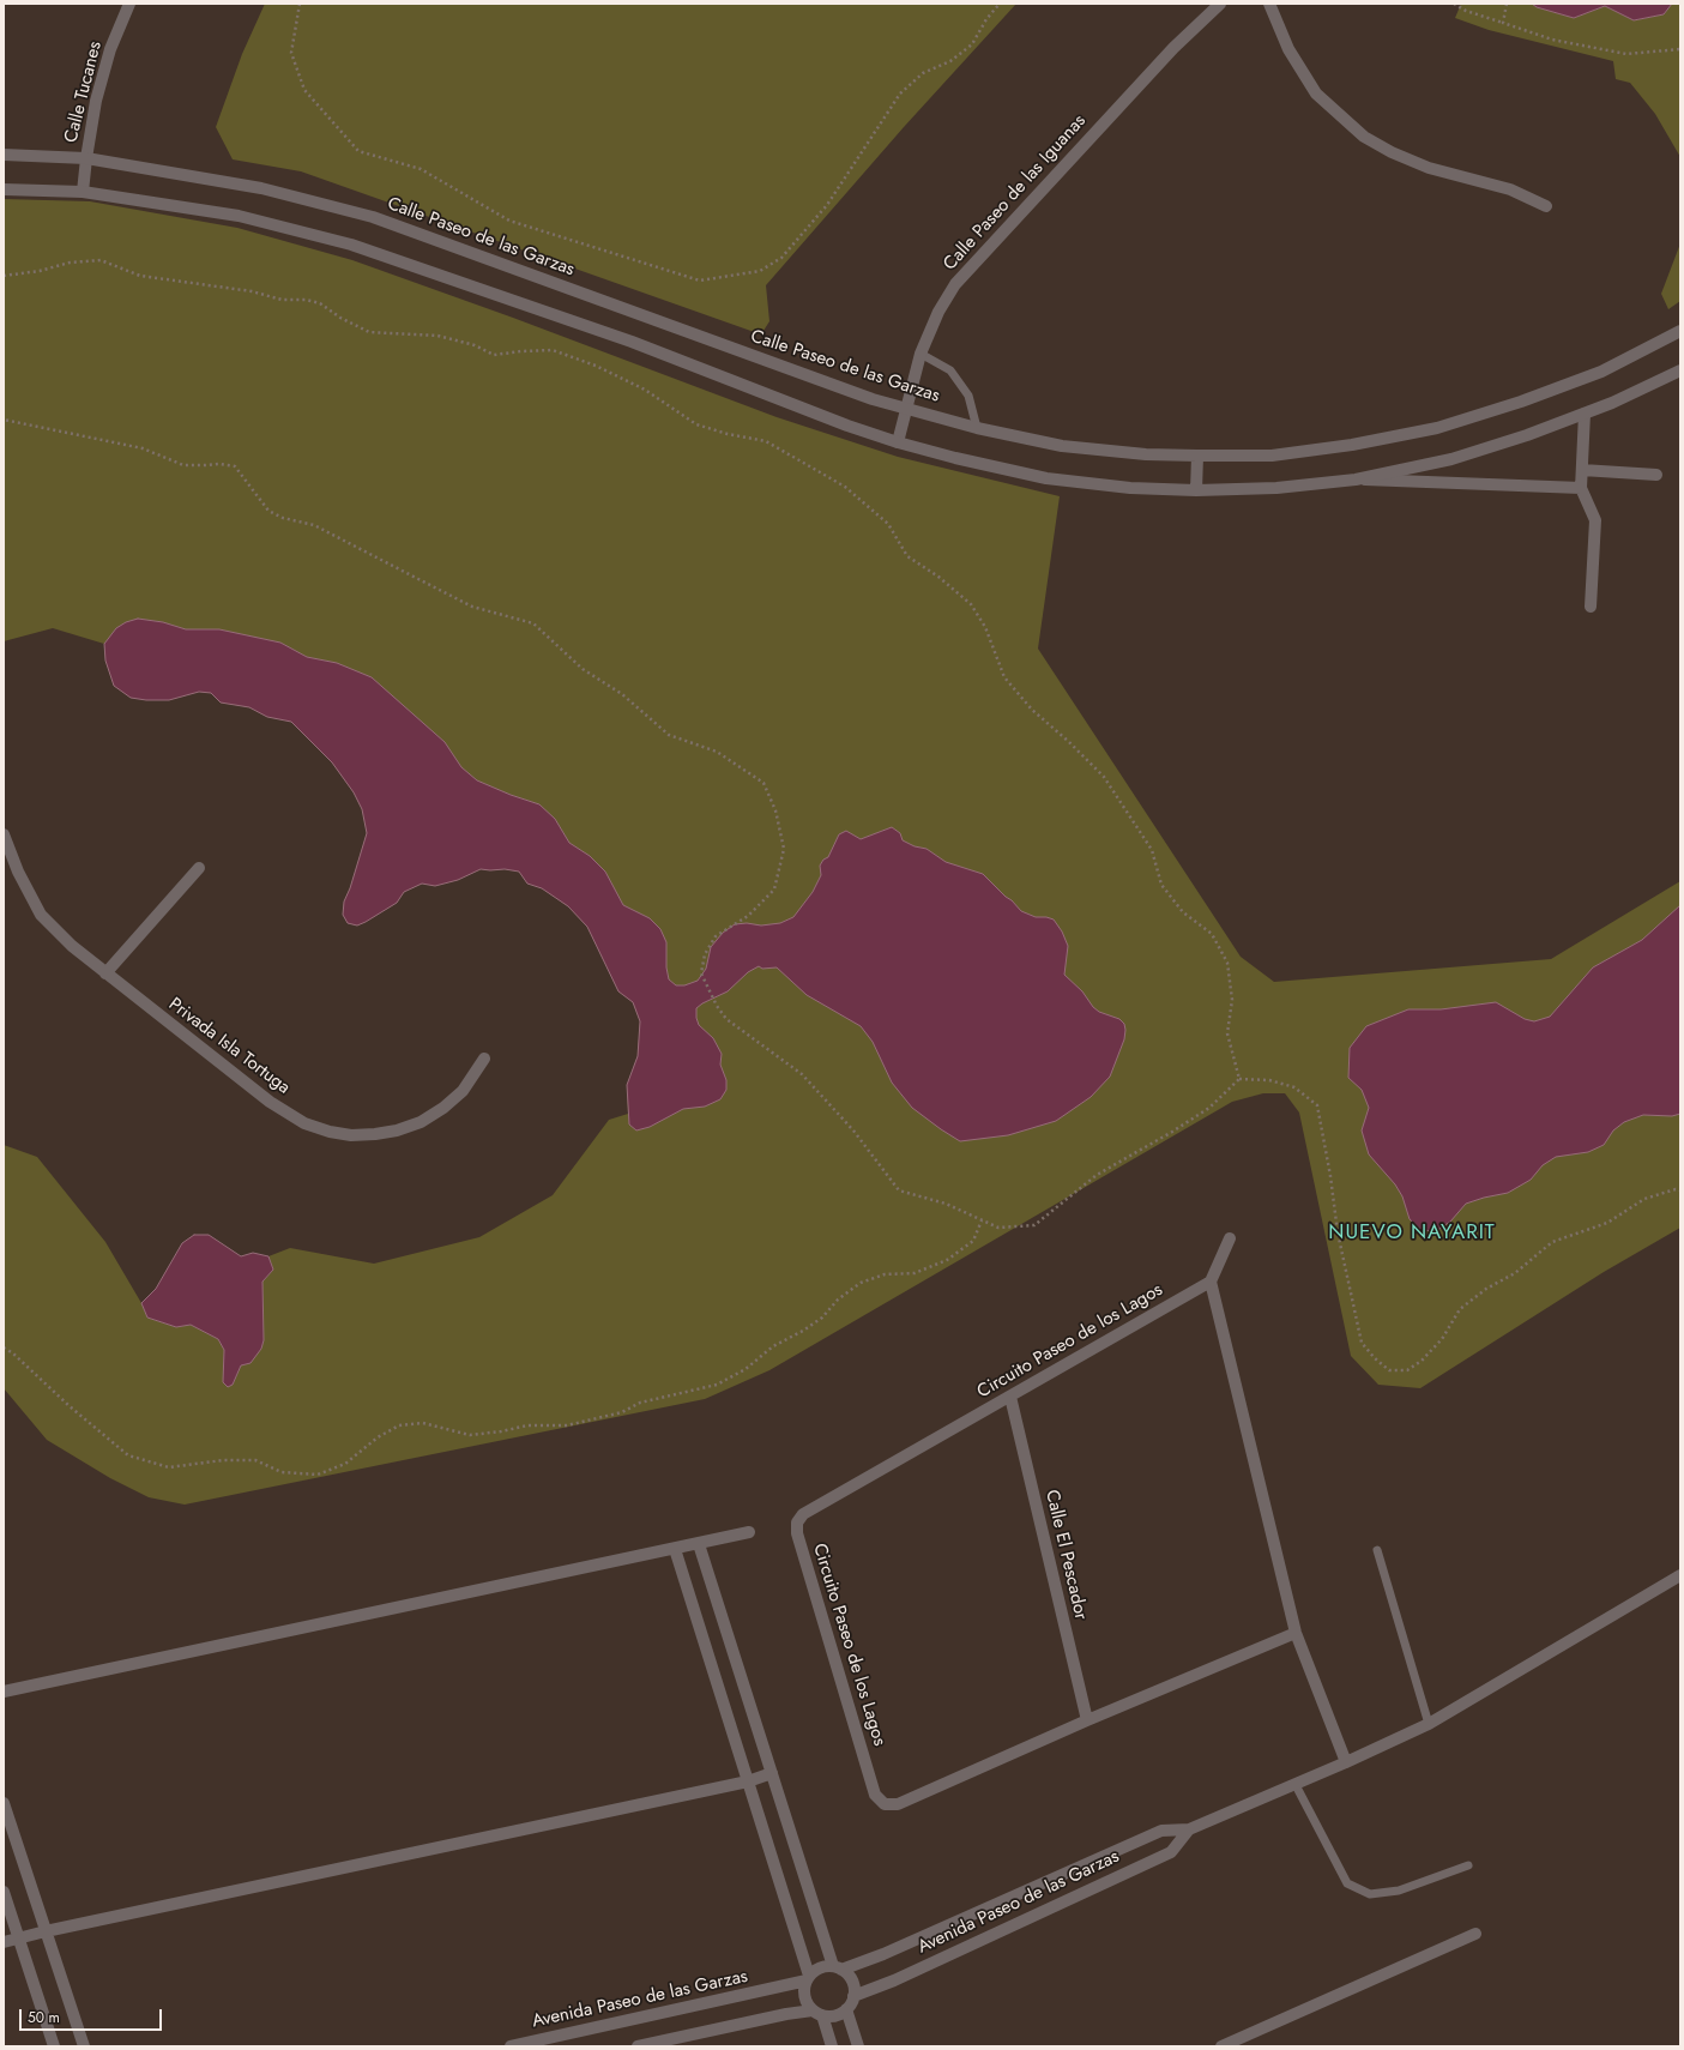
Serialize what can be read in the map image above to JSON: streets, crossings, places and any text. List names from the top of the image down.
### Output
{
  "streets": {
    "street": [
      "Calle Tucanes",
      "Calle Paseo de las Iguanas",
      "Calle Paseo de las Garzas",
      "Privada Isla Tortuga",
      "Circuito Paseo de los Lagos",
      "Calle El Pescador",
      "Avenida Paseo de las Garzas"
    ]
  },
  "crossings": [
    ["Calle Tucanes", "Calle Paseo de las Garzas"],
    ["Calle Paseo de las Iguanas", "Calle Paseo de las Garzas"],
    ["Circuito Paseo de los Lagos", "Calle El Pescador"]
  ],
  "districts": ["NUEVO NAYARIT"],
  "scale_bar": "50 m"
}
